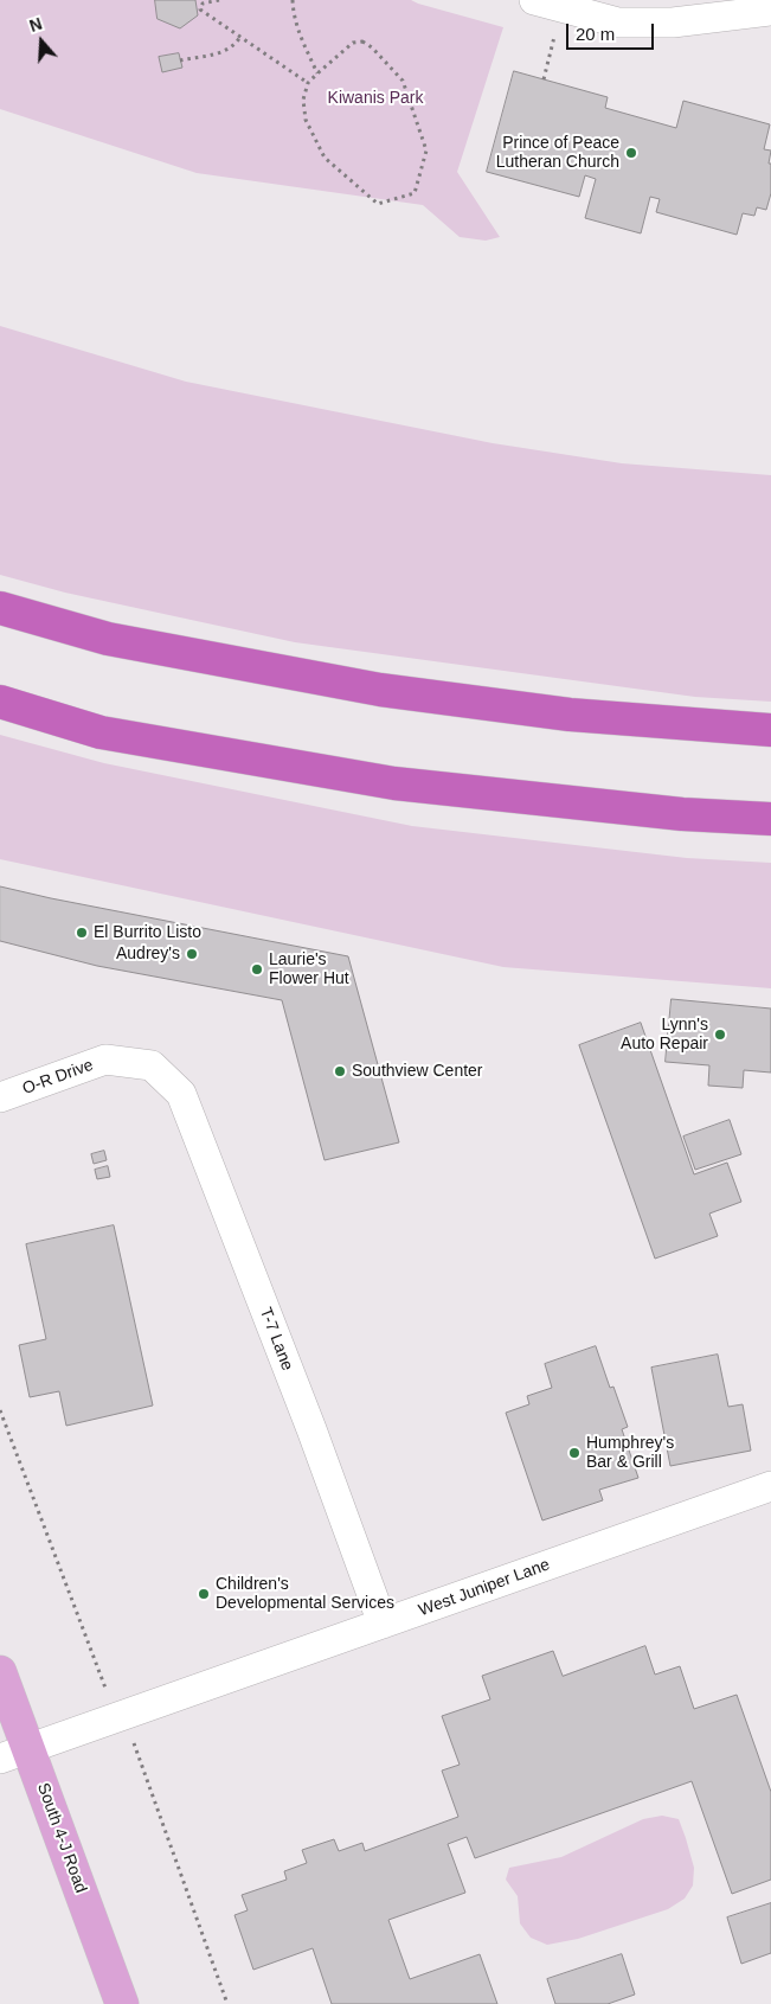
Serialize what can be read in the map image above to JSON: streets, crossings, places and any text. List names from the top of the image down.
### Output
{
  "streets": {
    "main road": ["South 4-J Road"],
    "street": ["O-R Drive", "T-7 Lane", "West Juniper Lane"]
  },
  "crossings": [
    ["O-R Drive", "T-7 Lane"],
    ["T-7 Lane", "West Juniper Lane"],
    ["West Juniper Lane", "South 4-J Road"]
  ],
  "parks": ["Kiwanis Park"],
  "places": [
    "Prince of Peace Lutheran Church",
    "El Burrito Listo",
    "Audrey's",
    "Laurie's Flower Hut",
    "Lynn's Auto Repair",
    "Southview Center",
    "Humphrey's Bar & Grill",
    "Children's Developmental Services"
  ],
  "scale_bar": "20 m",
  "north": "top"
}
